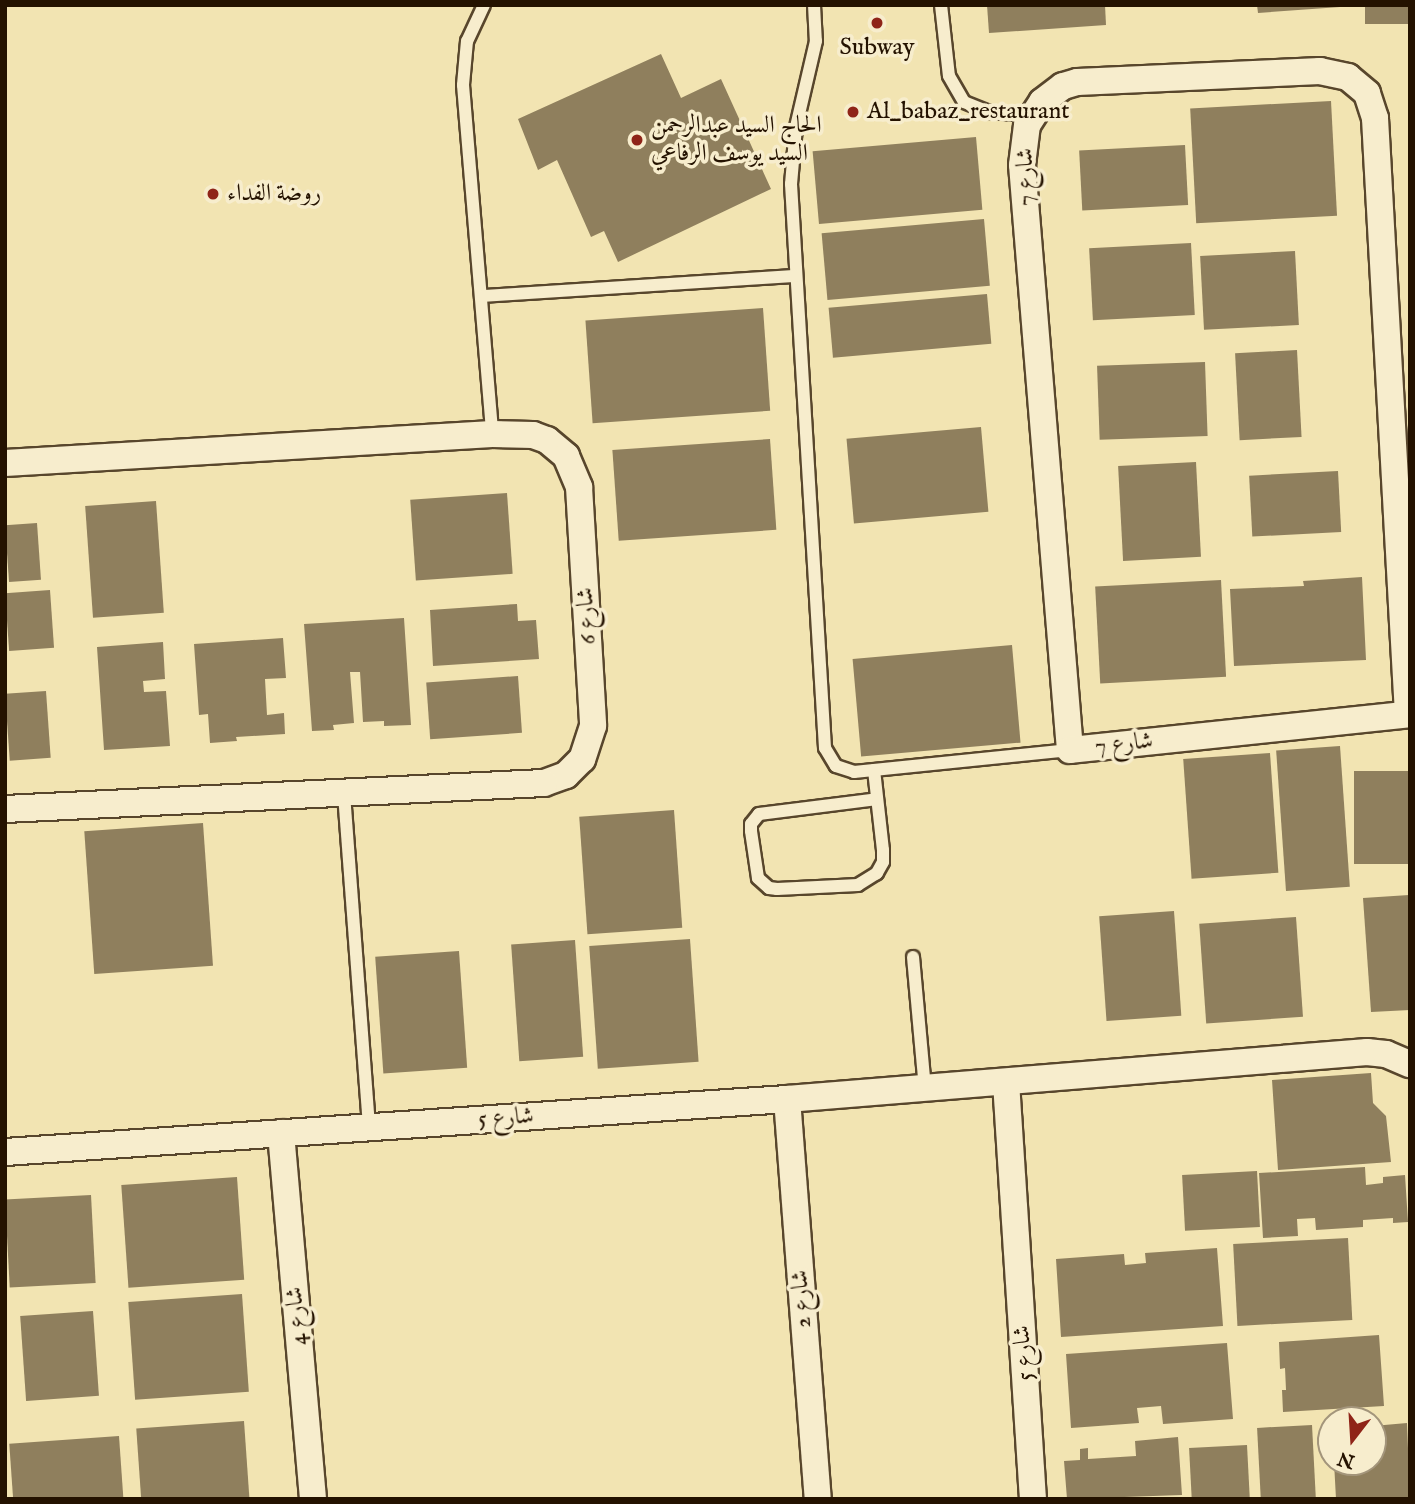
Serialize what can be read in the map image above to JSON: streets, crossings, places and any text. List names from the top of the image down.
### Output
{
  "streets": {
    "street": [
      "شارع 7",
      "شارع 6",
      "شارع 5",
      "شارع 2",
      "شارع 4"
    ]
  },
  "crossings": [
    ["شارع 5", "شارع 2"],
    ["شارع 5", "شارع 4"]
  ],
  "places": [
    "Subway",
    "Al_babaz_restaurant",
    "الحاج السيد عبدالرحمن السيد يوسف الرفاعي",
    "روضة الفداء"
  ],
  "north": "bottom"
}
